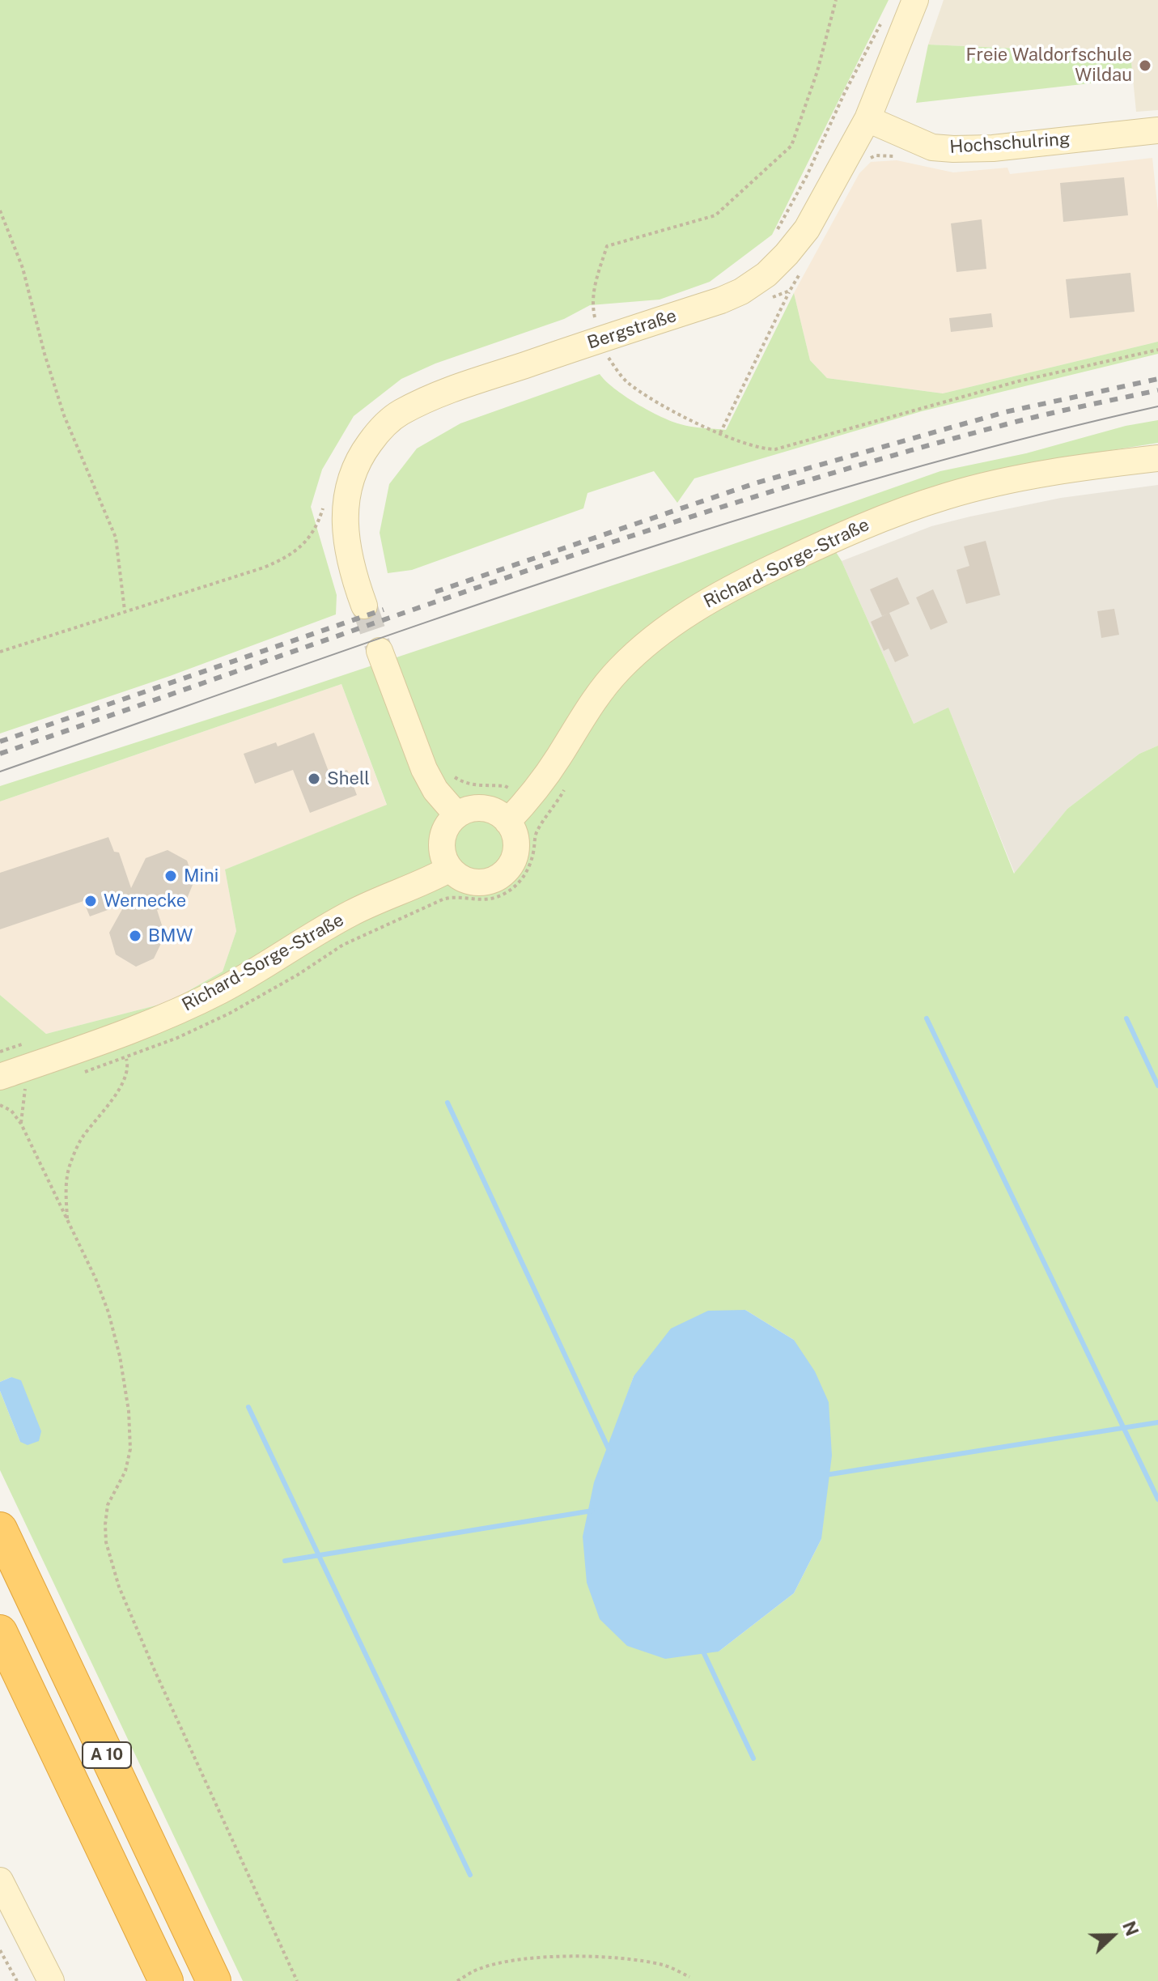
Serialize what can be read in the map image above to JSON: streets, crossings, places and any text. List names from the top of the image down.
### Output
{
  "streets": {
    "highway": ["A 10"],
    "main road": ["Hochschulring", "Bergstraße", "Richard-Sorge-Straße"]
  },
  "crossings": [
    ["Hochschulring", "Bergstraße"]
  ],
  "places": [
    "Freie Waldorfschule Wildau",
    "Shell",
    "Mini",
    "Wernecke",
    "BMW"
  ],
  "north": "right"
}
